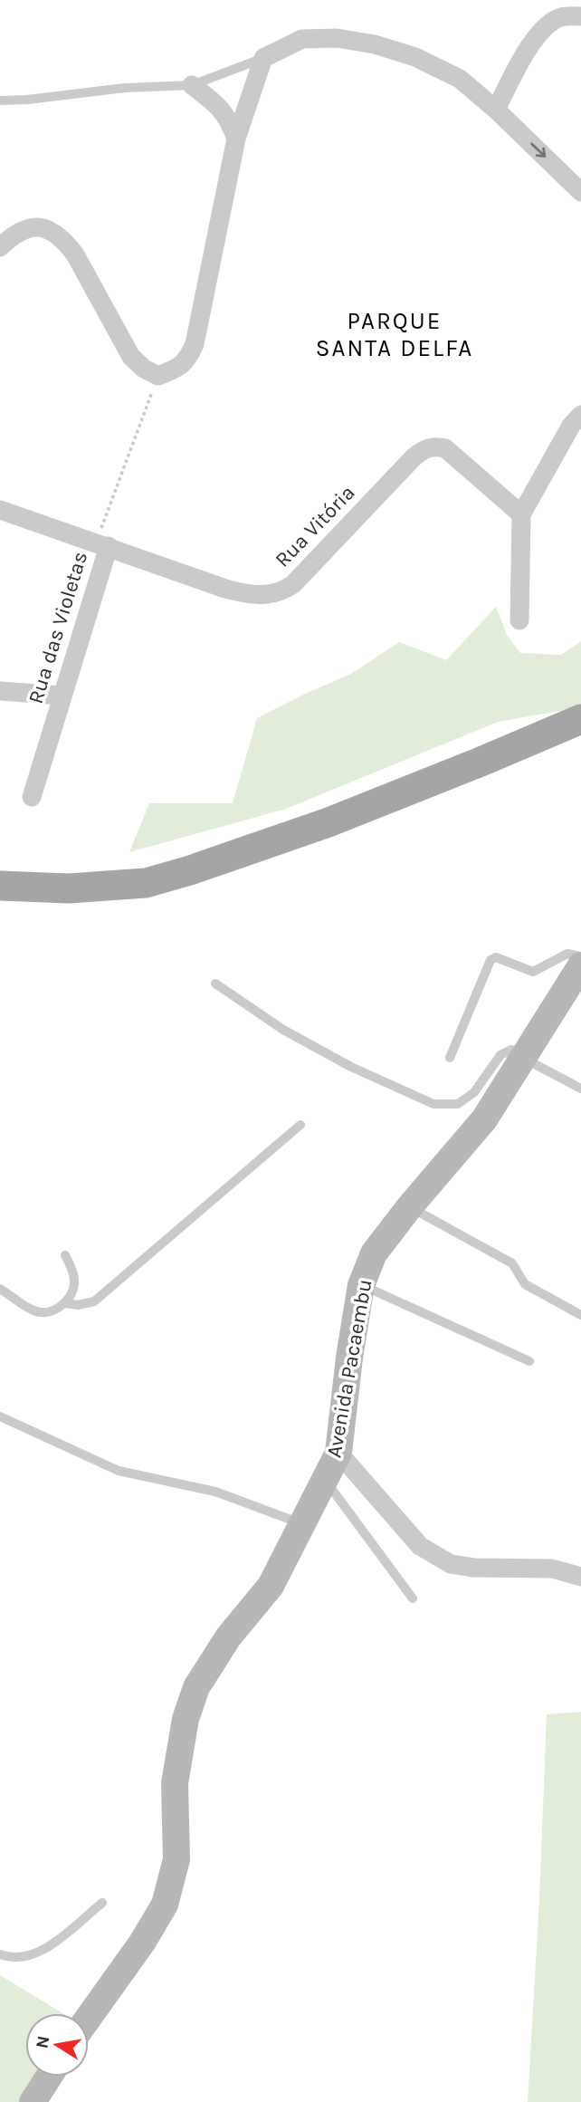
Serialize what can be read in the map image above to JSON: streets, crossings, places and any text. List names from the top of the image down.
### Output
{
  "streets": {
    "street": ["Rua Vitória", "Rua das Violetas", "Avenida Pacaembu"]
  },
  "crossings": [
    ["Rua Vitória", "Rua das Violetas"]
  ],
  "districts": ["PARQUE SANTA DELFA"],
  "north": "left"
}
